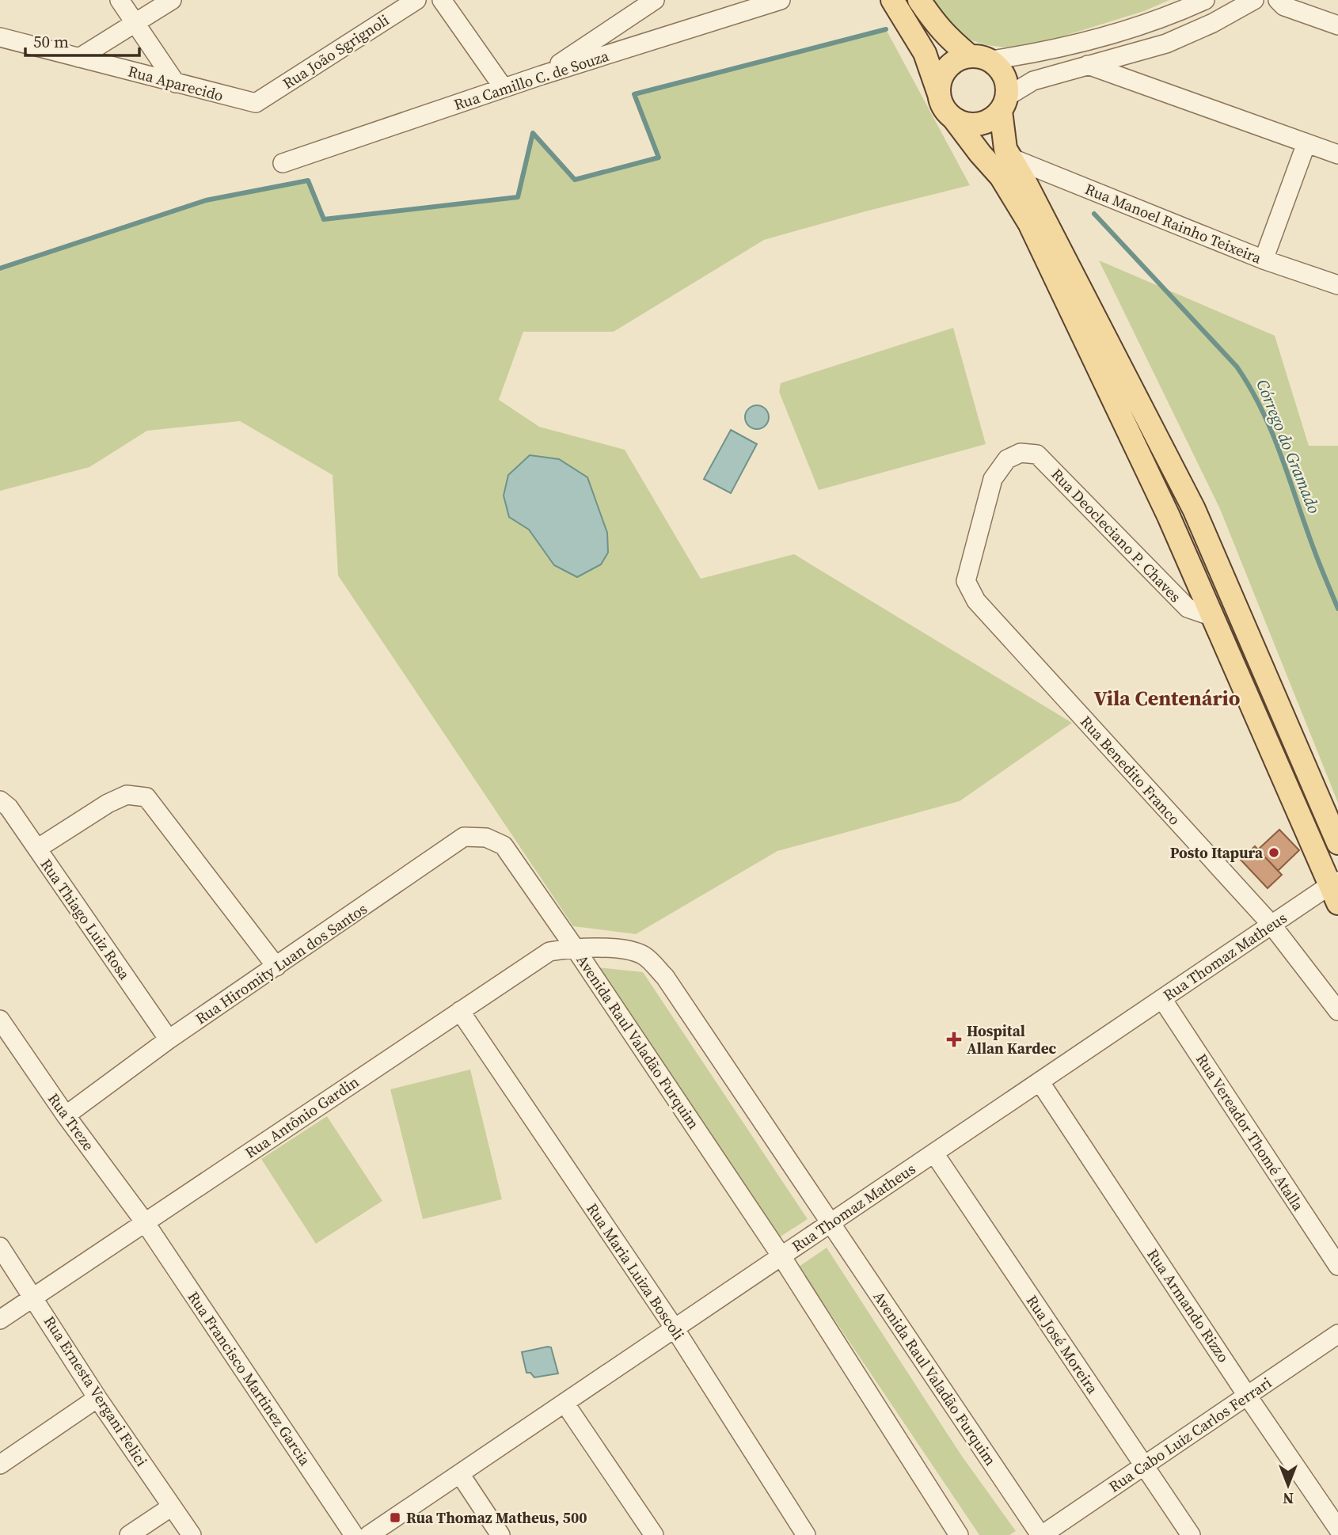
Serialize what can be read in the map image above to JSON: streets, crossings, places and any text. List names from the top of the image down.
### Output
{
  "streets": {
    "street": [
      "Rua João Sgrignoli",
      "Rua Camillo C. de Souza",
      "Rua Aparecido",
      "Rua Manoel Rainho Teixeira",
      "Rua Deocleciano P. Chaves",
      "Rua Benedito Franco",
      "Rua Thiago Luiz Rosa",
      "Rua Thomaz Matheus",
      "Rua Hiromity Luan dos Santos",
      "Avenida Raul Valadão Furquim",
      "Rua Antônio Gardin",
      "Rua Treze",
      "Rua Vereador Thomé Atalla",
      "Rua Maria Luiza Boscoli",
      "Rua Armando Rizzo",
      "Rua José Moreira",
      "Rua Francisco Martinez Garcia",
      "Rua Ernesta Vergani Felici",
      "Rua Cabo Luiz Carlos Ferrari"
    ]
  },
  "crossings": [
    ["Rua João Sgrignoli", "Rua Aparecido"],
    ["Rua Deocleciano P. Chaves", "Rua Benedito Franco"],
    ["Rua Benedito Franco", "Rua Thomaz Matheus"],
    ["Rua Thiago Luiz Rosa", "Rua Hiromity Luan dos Santos"],
    ["Rua Thomaz Matheus", "Avenida Raul Valadão Furquim"],
    ["Rua Thomaz Matheus", "Rua Vereador Thomé Atalla"],
    ["Rua Thomaz Matheus", "Rua Maria Luiza Boscoli"],
    ["Rua Thomaz Matheus", "Rua Armando Rizzo"],
    ["Rua Thomaz Matheus", "Rua José Moreira"],
    ["Rua Hiromity Luan dos Santos", "Avenida Raul Valadão Furquim"],
    ["Rua Hiromity Luan dos Santos", "Rua Antônio Gardin"],
    ["Rua Hiromity Luan dos Santos", "Rua Treze"],
    ["Avenida Raul Valadão Furquim", "Rua Antônio Gardin"],
    ["Avenida Raul Valadão Furquim", "Rua Cabo Luiz Carlos Ferrari"],
    ["Rua Antônio Gardin", "Rua Treze"],
    ["Rua Antônio Gardin", "Rua Maria Luiza Boscoli"],
    ["Rua Antônio Gardin", "Rua Francisco Martinez Garcia"],
    ["Rua Antônio Gardin", "Rua Ernesta Vergani Felici"],
    ["Rua Treze", "Rua Francisco Martinez Garcia"],
    ["Rua Armando Rizzo", "Rua Cabo Luiz Carlos Ferrari"],
    ["Rua José Moreira", "Rua Cabo Luiz Carlos Ferrari"]
  ],
  "districts": ["Vila Centenário"],
  "water": ["Córrego do Gramado"],
  "places": {
    "other": ["Posto Itapura"],
    "health": ["Hospital Allan Kardec"],
    "transit": ["Rua Thomaz Matheus, 500"]
  },
  "scale_bar": "50 m",
  "north": "bottom"
}
